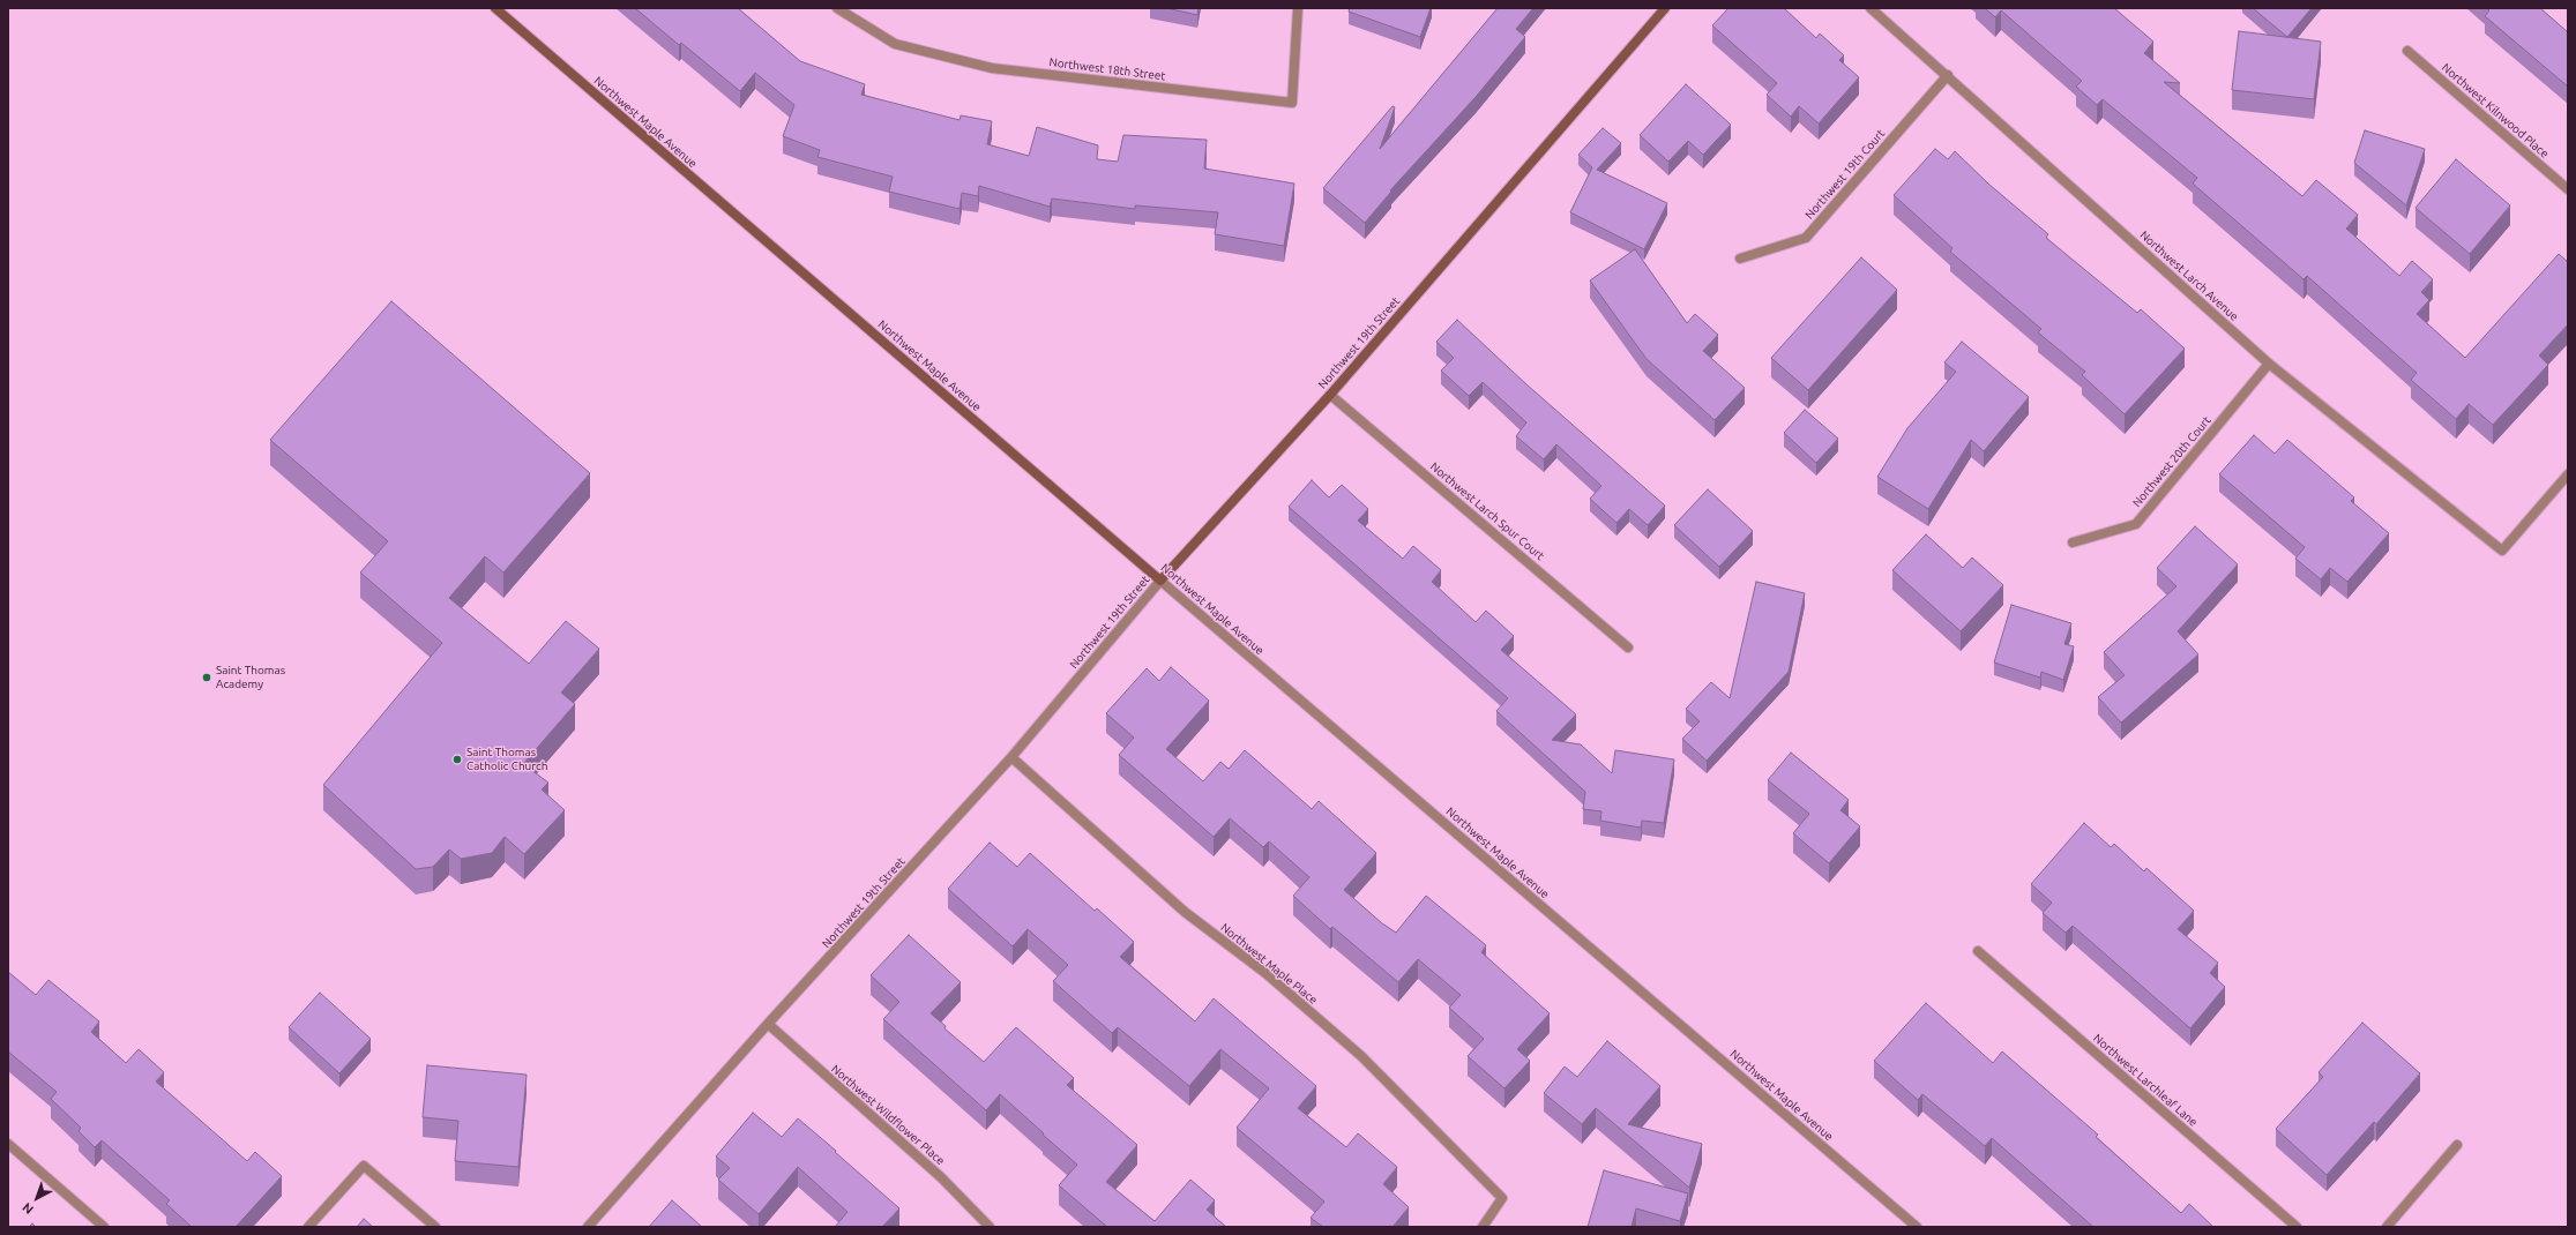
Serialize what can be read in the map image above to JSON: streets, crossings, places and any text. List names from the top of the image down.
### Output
{
  "streets": {
    "main road": ["Northwest Maple Avenue", "Northwest 19th Street"],
    "street": [
      "Northwest 18th Street",
      "Northwest Kilnwood Place",
      "Northwest 19th Court",
      "Northwest Larch Avenue",
      "Northwest 20th Court",
      "Northwest Larch Spur Court",
      "Northwest Maple Place",
      "Northwest Larchleaf Lane",
      "Northwest Wildflower Place"
    ]
  },
  "crossings": [
    ["Northwest Maple Avenue", "Northwest 19th Street"],
    ["Northwest 19th Court", "Northwest Larch Avenue"],
    ["Northwest Larch Avenue", "Northwest 20th Court"],
    ["Northwest 19th Street", "Northwest Larch Spur Court"],
    ["Northwest 19th Street", "Northwest Maple Place"],
    ["Northwest 19th Street", "Northwest Wildflower Place"]
  ],
  "places": ["Saint Thomas Academy", "Saint Thomas Catholic Church"],
  "north": "bottom left"
}
